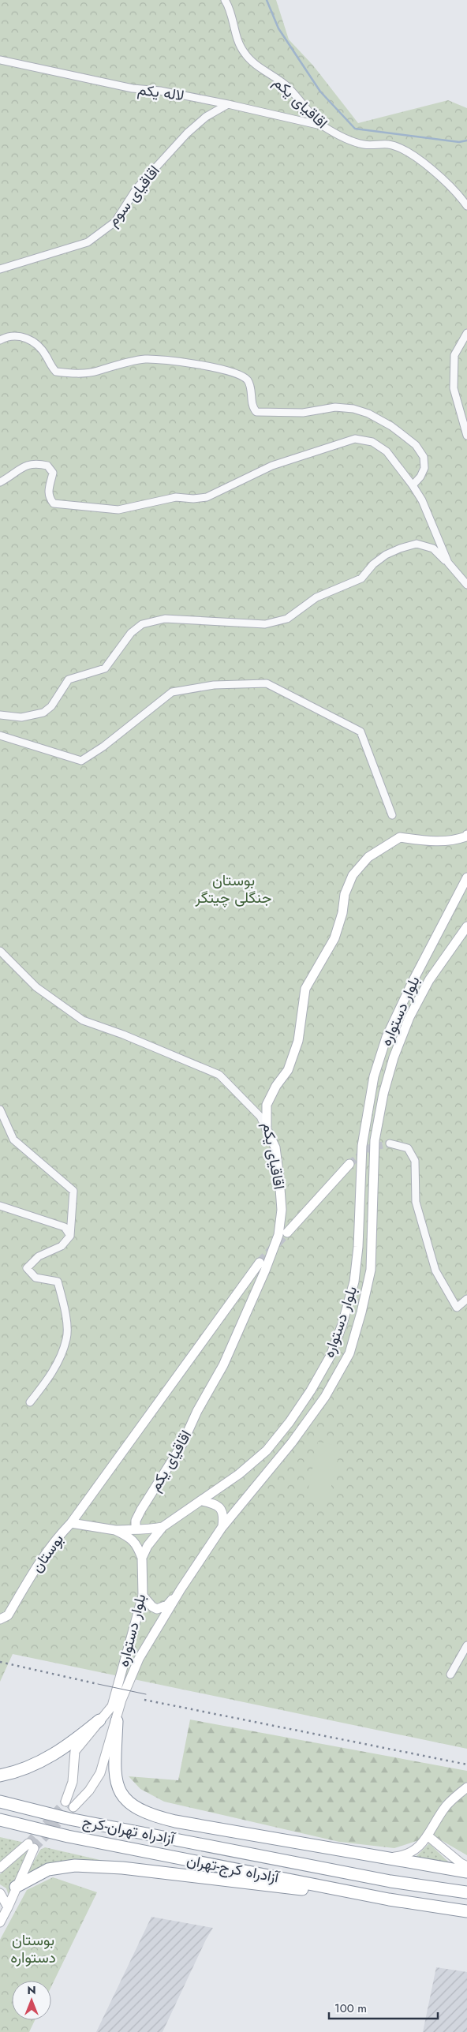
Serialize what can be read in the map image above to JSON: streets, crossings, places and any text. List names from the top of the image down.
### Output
{
  "streets": {
    "highway": ["آزادراه تهران-کرج", "آزادراه کرج-تهران"],
    "main road": ["اقاقیای یکم", "بلوار دستواره", "بوستان"],
    "street": ["لاله یکم", "اقاقیای سوم"]
  },
  "crossings": [
    ["لاله یکم", "اقاقیای یکم"],
    ["لاله یکم", "اقاقیای سوم"]
  ],
  "parks": ["بوستان جنگلی چیتگر", "بوستان دستواره"],
  "scale_bar": "100 m",
  "north": "top"
}
